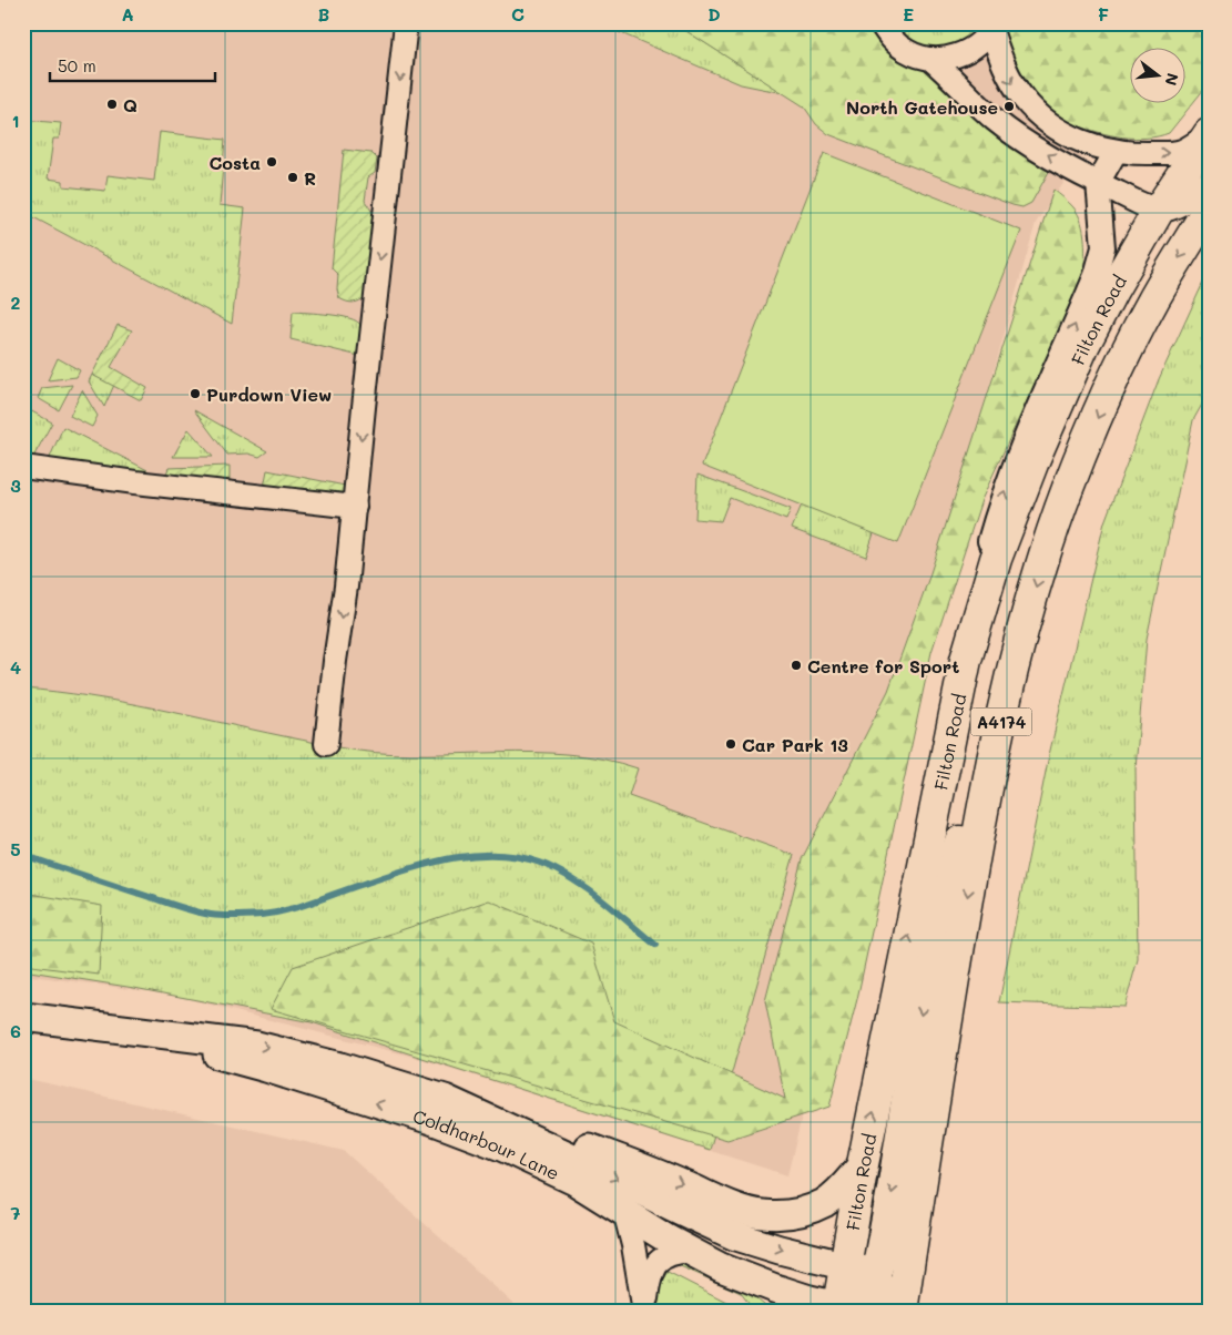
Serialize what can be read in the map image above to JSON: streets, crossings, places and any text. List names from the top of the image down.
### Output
{
  "streets": {
    "main road": ["Filton Road", "A4174"],
    "street": ["Coldharbour Lane"]
  },
  "crossings": [
    ["Filton Road", "A4174"],
    ["Filton Road", "Coldharbour Lane"],
    ["A4174", "Coldharbour Lane"]
  ],
  "places": [
    "Q",
    "North Gatehouse",
    "Costa",
    "R",
    "Purdown View",
    "Centre for Sport",
    "Car Park 13"
  ],
  "scale_bar": "50 m",
  "north": "right",
  "grid": {
    "columns": [
      "A",
      "B",
      "C",
      "D",
      "E",
      "F"
    ],
    "rows": [
      "1",
      "2",
      "3",
      "4",
      "5",
      "6",
      "7"
    ]
  }
}
